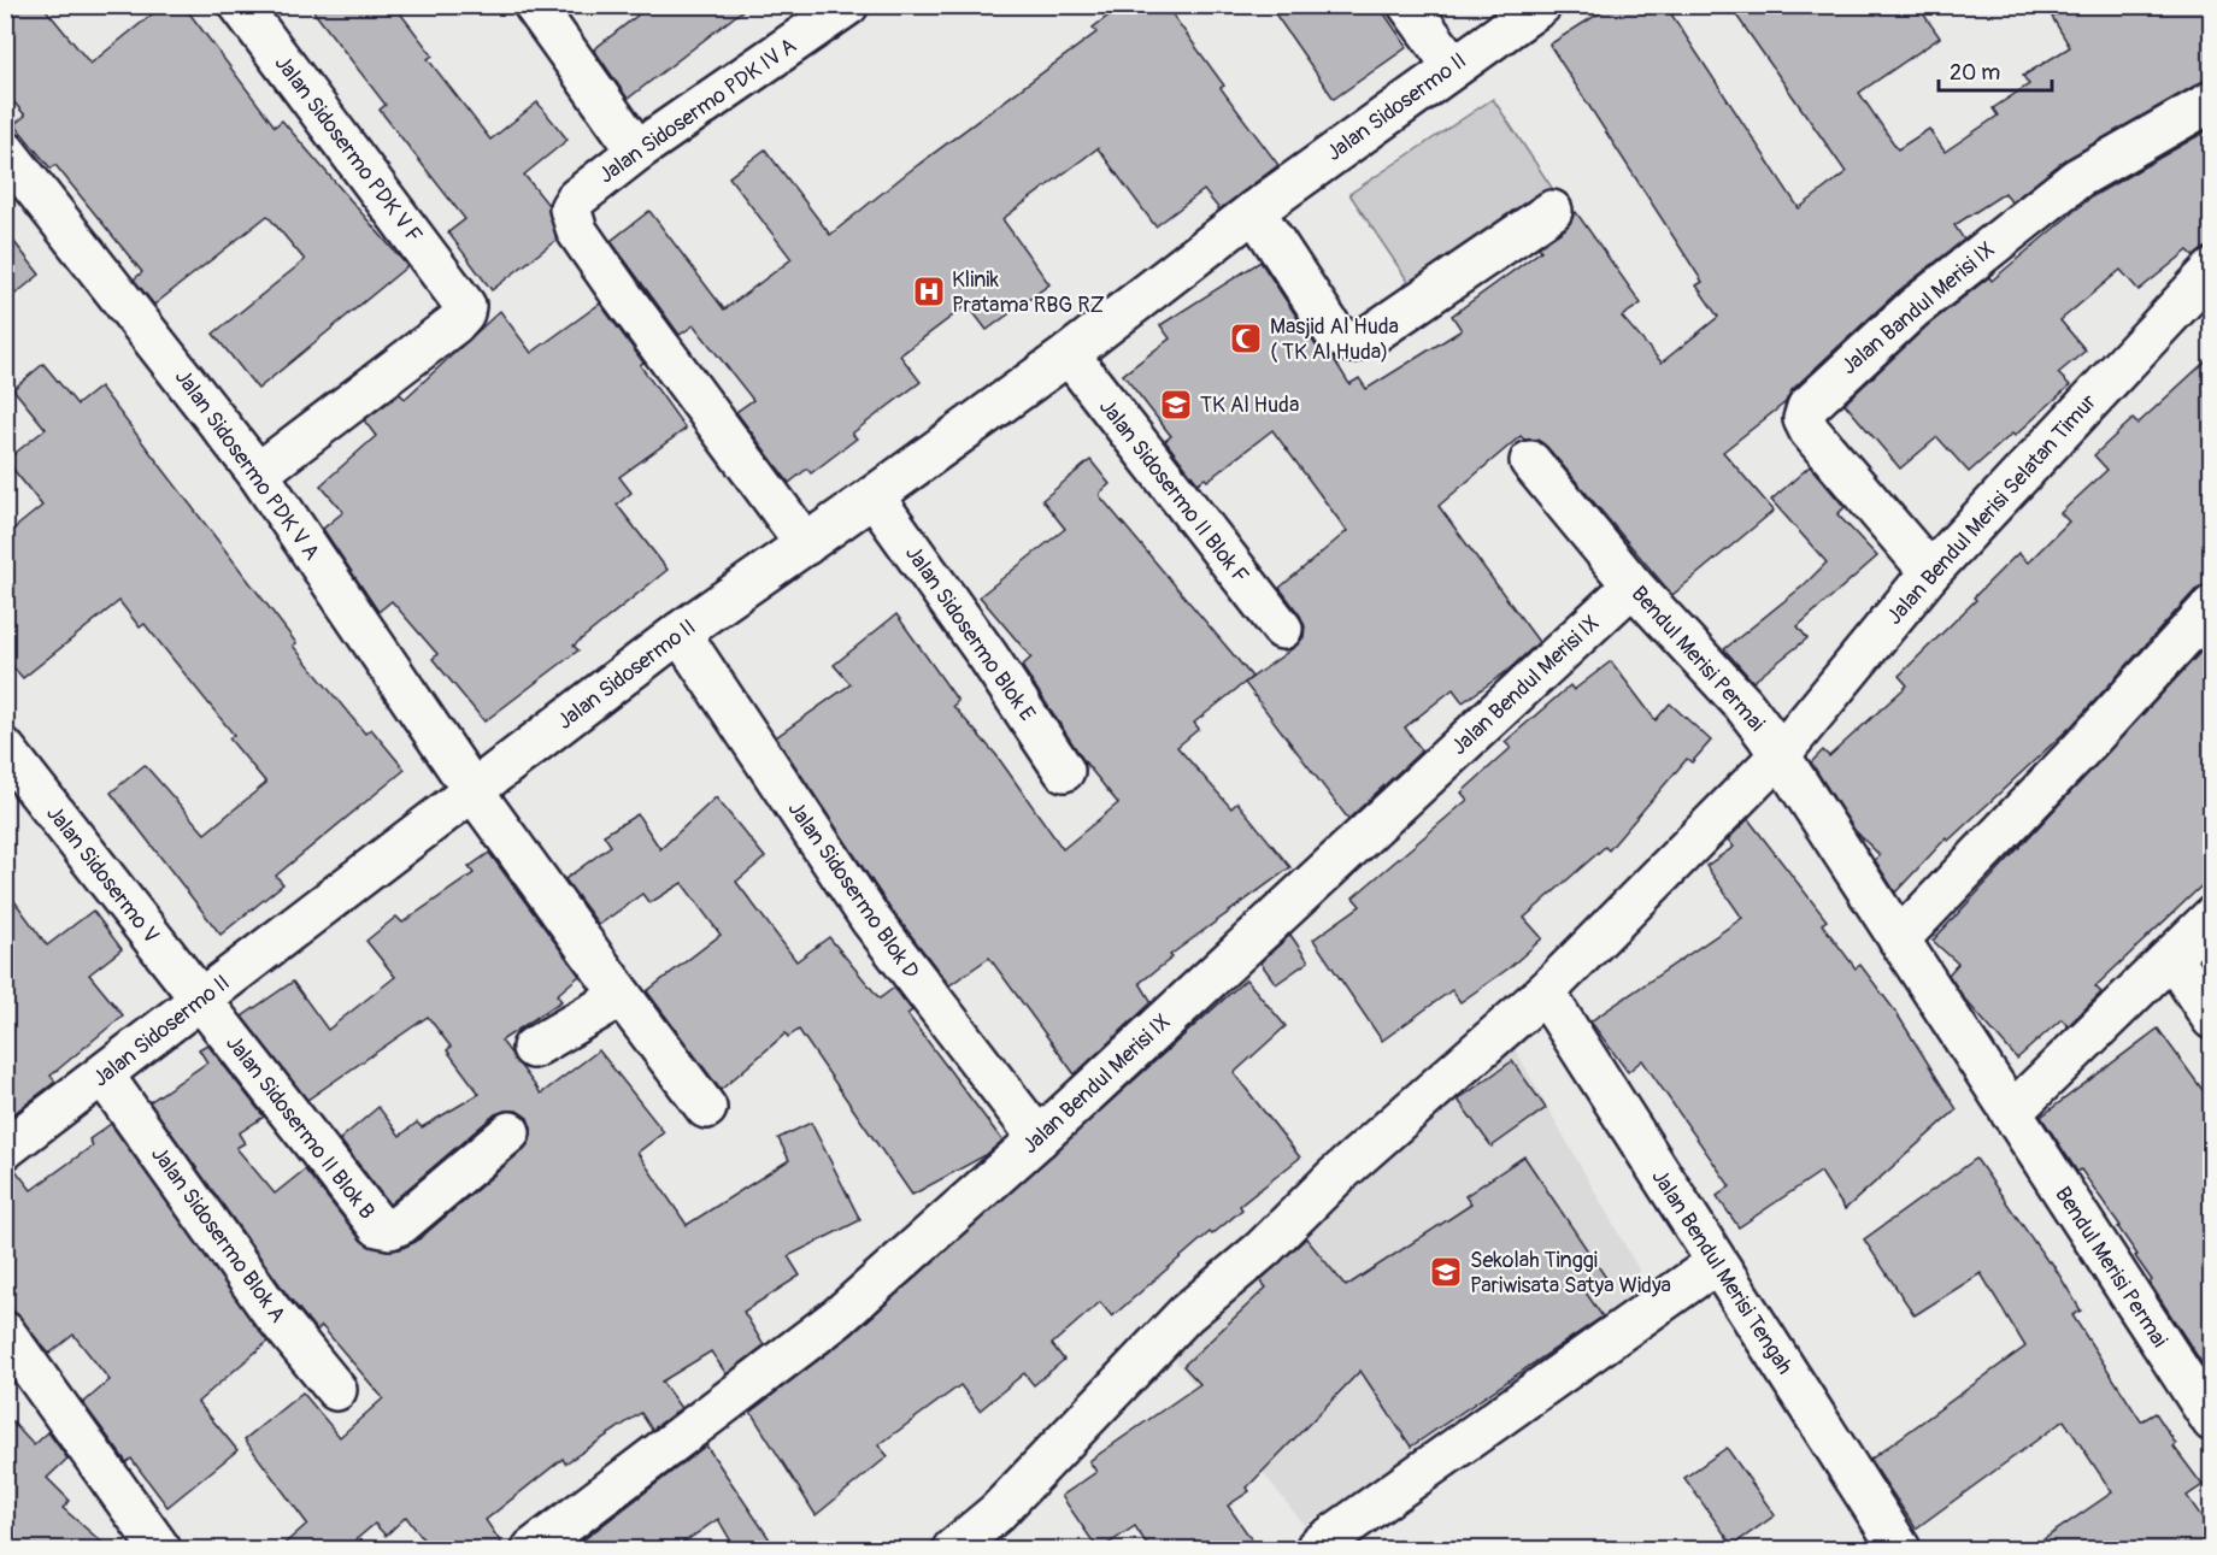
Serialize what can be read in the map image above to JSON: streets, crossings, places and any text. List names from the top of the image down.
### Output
{
  "streets": {
    "street": [
      "Jalan Sidosermo II",
      "Jalan Sidosermo PDK IV A",
      "Jalan Sidosermo PDK V F",
      "Jalan Bandul Merisi IX",
      "Jalan Sidosermo PDK V A",
      "Jalan Sidosermo II Blok F",
      "Jalan Bendul Merisi Selatan Timur",
      "Jalan Sidosermo Blok E",
      "Bendul Merisi Permai",
      "Jalan Bendul Merisi IX",
      "Jalan Sidosermo V",
      "Jalan Sidosermo Blok D",
      "Jalan Sidosermo II Blok B",
      "Jalan Sidosermo Blok A",
      "Jalan Bendul Merisi Tengah"
    ]
  },
  "crossings": [
    ["Jalan Sidosermo II", "Jalan Sidosermo PDK IV A"],
    ["Jalan Sidosermo II", "Jalan Sidosermo PDK V A"],
    ["Jalan Sidosermo II", "Jalan Sidosermo II Blok F"],
    ["Jalan Sidosermo II", "Jalan Sidosermo Blok E"],
    ["Jalan Sidosermo II", "Jalan Sidosermo V"],
    ["Jalan Sidosermo II", "Jalan Sidosermo Blok D"],
    ["Jalan Sidosermo II", "Jalan Sidosermo II Blok B"],
    ["Jalan Sidosermo II", "Jalan Sidosermo Blok A"],
    ["Jalan Sidosermo PDK V F", "Jalan Sidosermo PDK V A"],
    ["Jalan Bandul Merisi IX", "Jalan Bendul Merisi Selatan Timur"],
    ["Jalan Bendul Merisi Selatan Timur", "Bendul Merisi Permai"],
    ["Jalan Bendul Merisi Selatan Timur", "Jalan Bendul Merisi Tengah"],
    ["Bendul Merisi Permai", "Jalan Bendul Merisi IX"],
    ["Jalan Bendul Merisi IX", "Jalan Sidosermo Blok D"],
    ["Jalan Sidosermo V", "Jalan Sidosermo II Blok B"]
  ],
  "places": {
    "hospital": ["Klinik Pratama RBG RZ"],
    "mosque": ["Masjid Al Huda ( TK Al Huda)"],
    "school or university": ["TK Al Huda", "Sekolah Tinggi Pariwisata Satya Widya"]
  },
  "scale_bar": "20 m"
}
